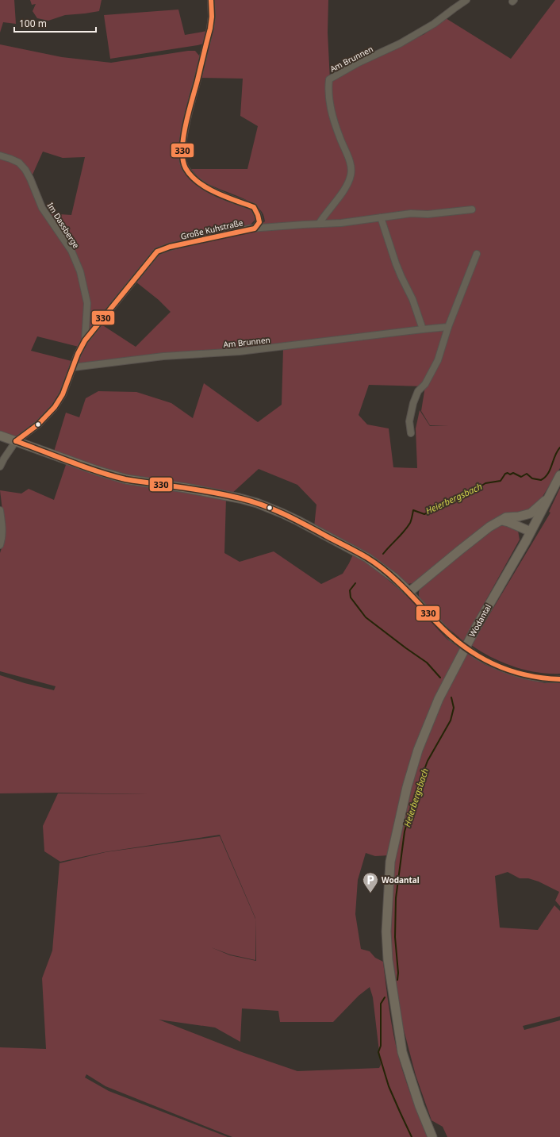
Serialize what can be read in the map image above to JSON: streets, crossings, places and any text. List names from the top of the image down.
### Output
{
  "streets": {
    "main road": ["Wodantal"],
    "street": ["Am Brunnen", "Im Dassberge", "Große Kuhstraße"]
  },
  "crossings": [
    ["Am Brunnen", "Große Kuhstraße"],
    ["Im Dassberge", "Große Kuhstraße"]
  ],
  "water": ["Heierbergsbach"],
  "places": {
    "parking": ["Wodantal"]
  },
  "lines": ["transit line 330"],
  "scale_bar": "100 m"
}
